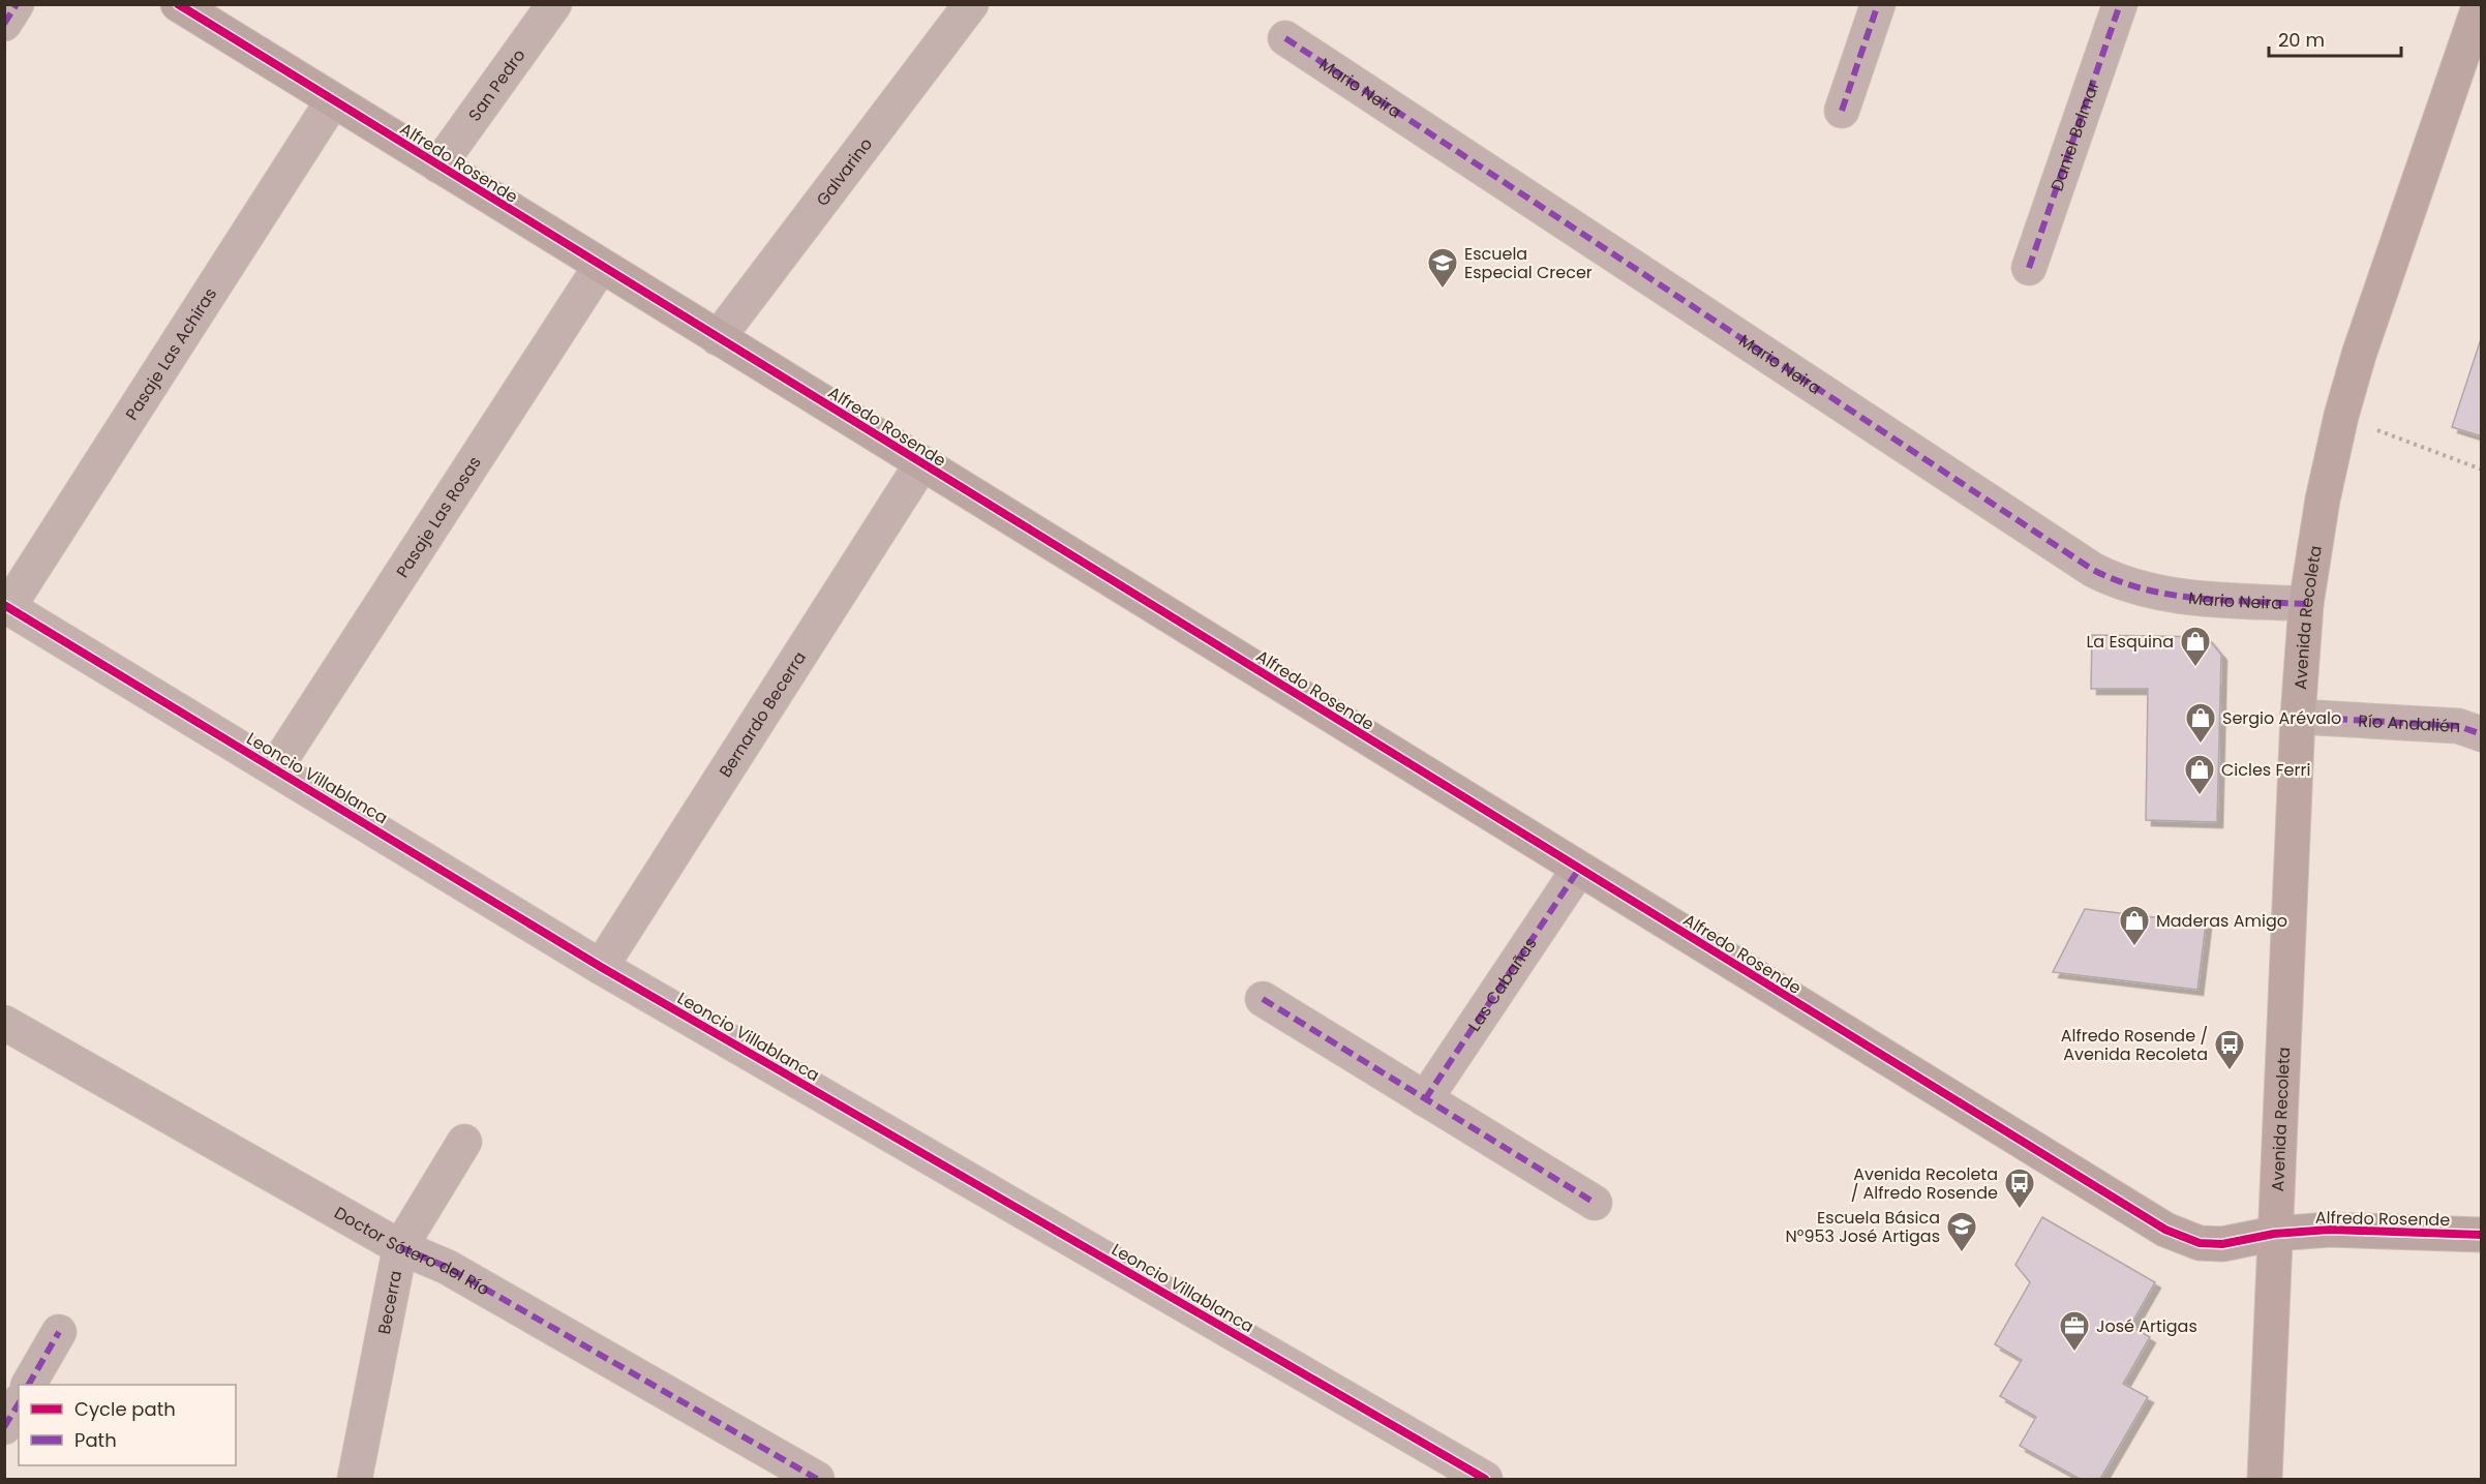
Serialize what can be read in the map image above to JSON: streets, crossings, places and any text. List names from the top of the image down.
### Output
{
  "streets": {
    "main road": ["Avenida Recoleta"],
    "street": [
      "San Pedro",
      "Mario Neira",
      "Daniel Belmar",
      "Alfredo Rosende",
      "Galvarino",
      "Pasaje Las Achiras",
      "Pasaje Las Rosas",
      "Bernardo Becerra",
      "Río Andalién",
      "Leoncio Villablanca",
      "Las Cabañas",
      "Doctor Sótero del Río",
      "Becerra"
    ]
  },
  "crossings": [
    ["San Pedro", "Alfredo Rosende"],
    ["Mario Neira", "Avenida Recoleta"],
    ["Alfredo Rosende", "Galvarino"],
    ["Alfredo Rosende", "Pasaje Las Achiras"],
    ["Alfredo Rosende", "Pasaje Las Rosas"],
    ["Alfredo Rosende", "Avenida Recoleta"],
    ["Alfredo Rosende", "Bernardo Becerra"],
    ["Alfredo Rosende", "Las Cabañas"],
    ["Pasaje Las Achiras", "Leoncio Villablanca"],
    ["Pasaje Las Rosas", "Leoncio Villablanca"],
    ["Avenida Recoleta", "Río Andalién"],
    ["Bernardo Becerra", "Leoncio Villablanca"],
    ["Doctor Sótero del Río", "Becerra"]
  ],
  "places": {
    "school or university": ["Escuela Especial Crecer", "Escuela Básica N°953 José Artigas"],
    "shop": [
      "La Esquina",
      "Sergio Arévalo",
      "Cicles Ferri",
      "Maderas Amigo"
    ],
    "bus stop": ["Alfredo Rosende / Avenida Recoleta", "Avenida Recoleta / Alfredo Rosende"],
    "office": ["José Artigas"]
  },
  "legend": ["Cycle path", "Path"],
  "scale_bar": "20 m"
}
